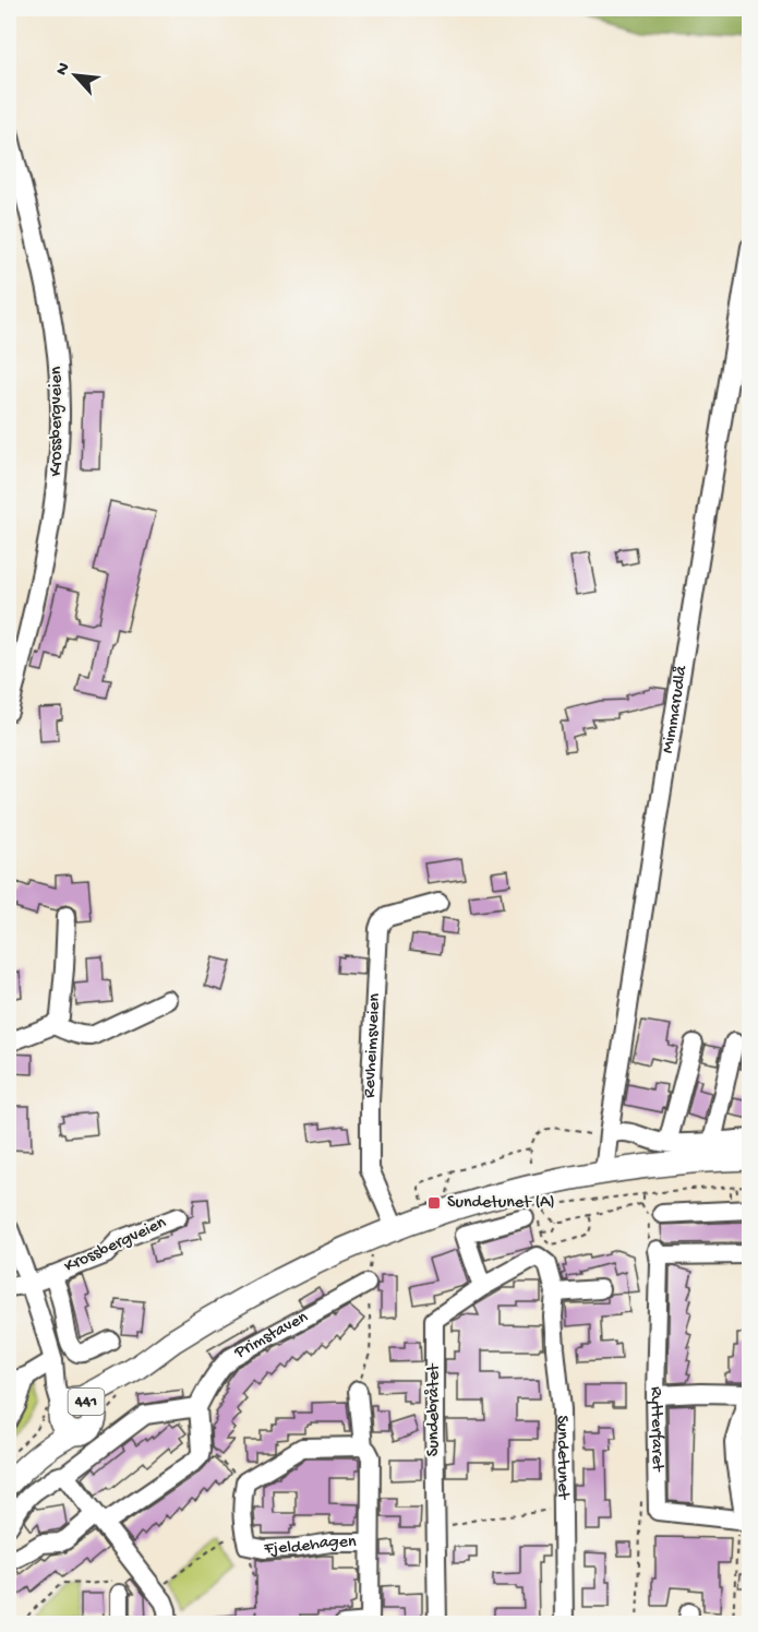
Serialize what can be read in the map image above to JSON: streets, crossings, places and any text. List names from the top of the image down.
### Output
{
  "streets": {
    "main road": ["441"],
    "street": [
      "Krossbergveien",
      "Mimmarudlå",
      "Revheimsveien",
      "Primstaven",
      "Sundebråtet",
      "Rytterfaret",
      "Sundetunet",
      "Fjeldehagen"
    ]
  },
  "crossings": [
    ["Mimmarudlå", "441"],
    ["Revheimsveien", "441"],
    ["Sundebråtet", "Sundetunet"]
  ],
  "places": {
    "transit": ["Sundetunet (A)"]
  },
  "north": "top left"
}
